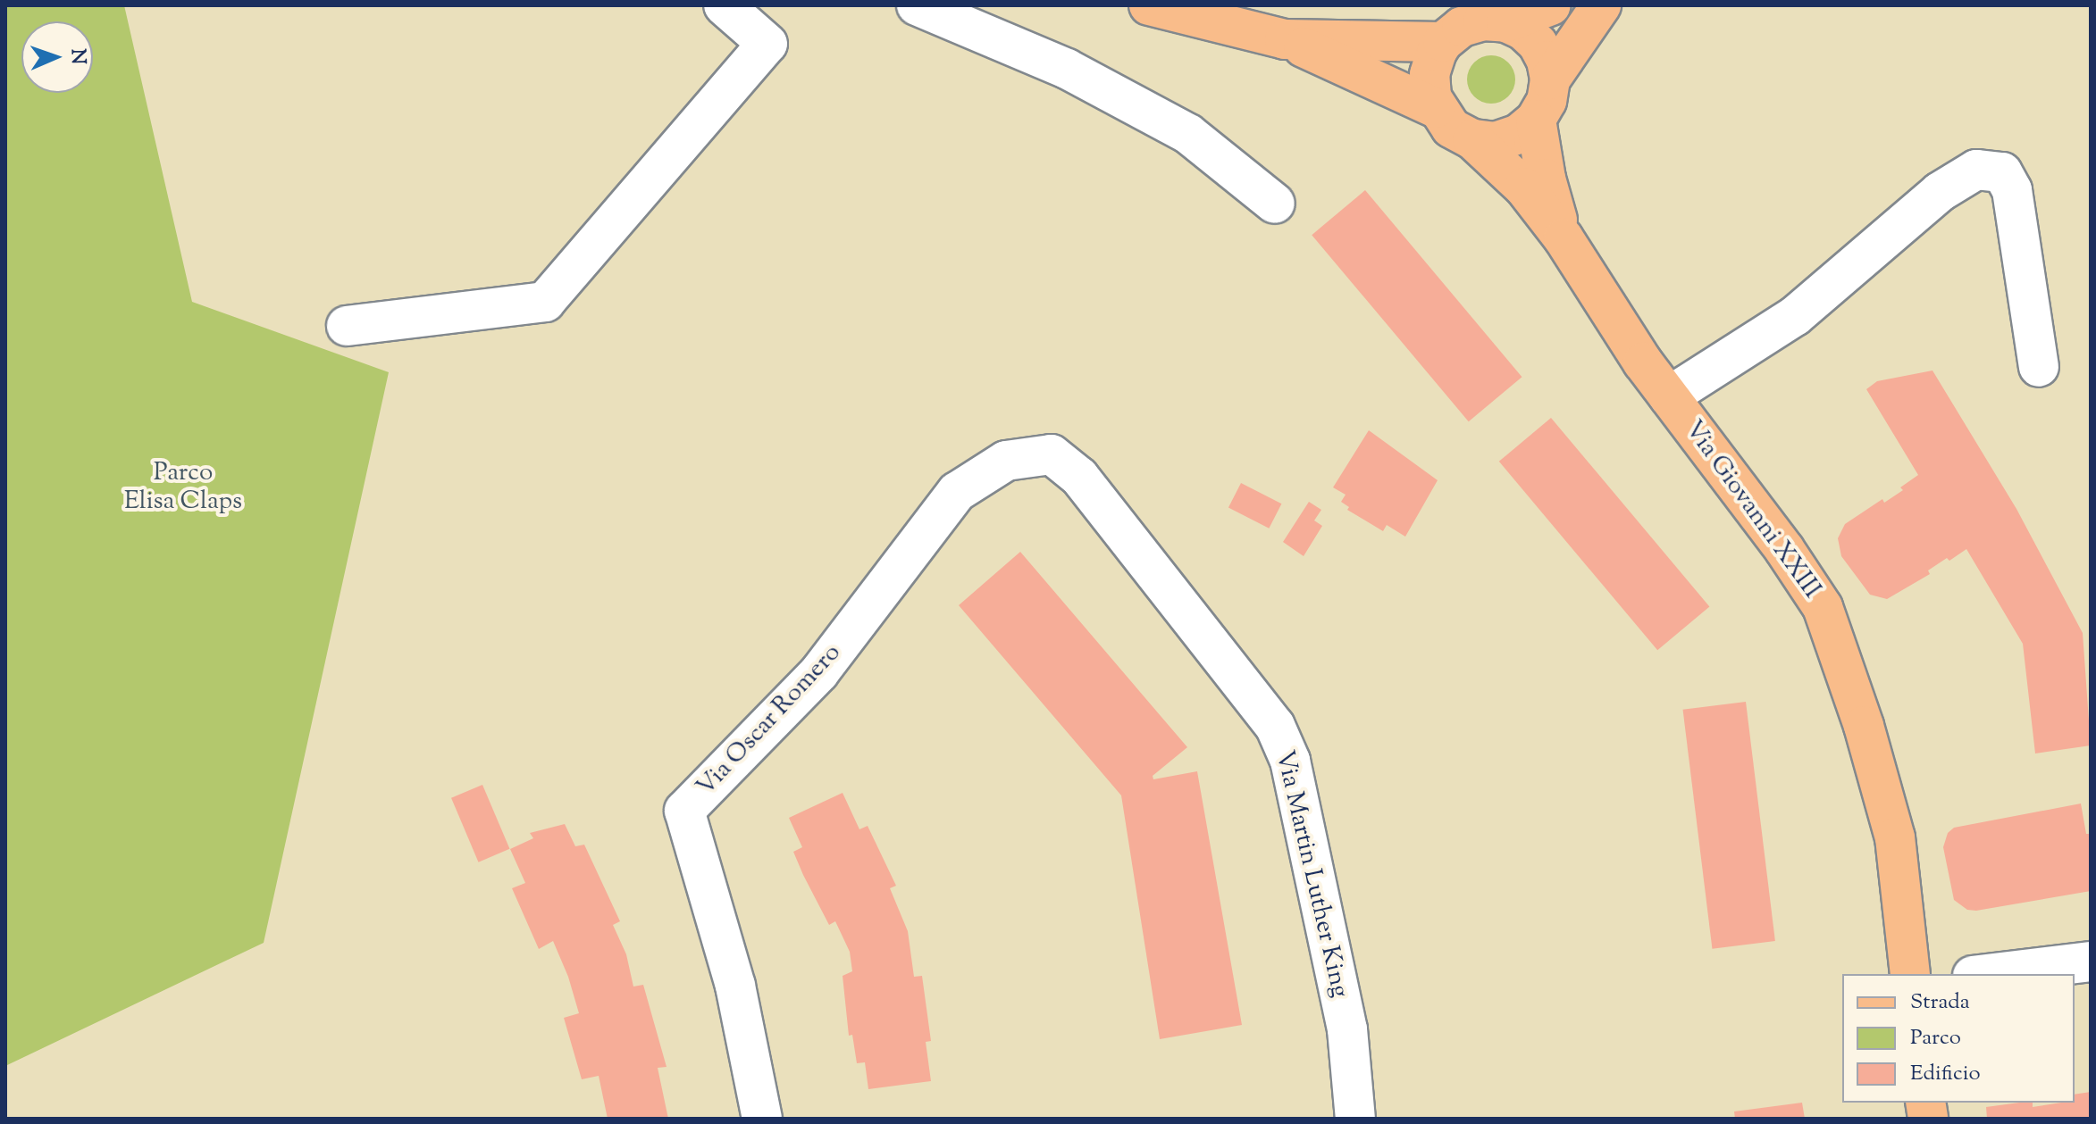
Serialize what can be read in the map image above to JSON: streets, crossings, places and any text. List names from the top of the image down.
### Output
{
  "streets": {
    "main road": ["Via Giovanni XXIII"],
    "street": ["Via Oscar Romero", "Via Martin Luther King"]
  },
  "crossings": [
    ["Via Oscar Romero", "Via Martin Luther King"]
  ],
  "parks": ["Parco Elisa Claps"],
  "legend": ["Strada", "Parco", "Edificio"],
  "north": "right"
}
